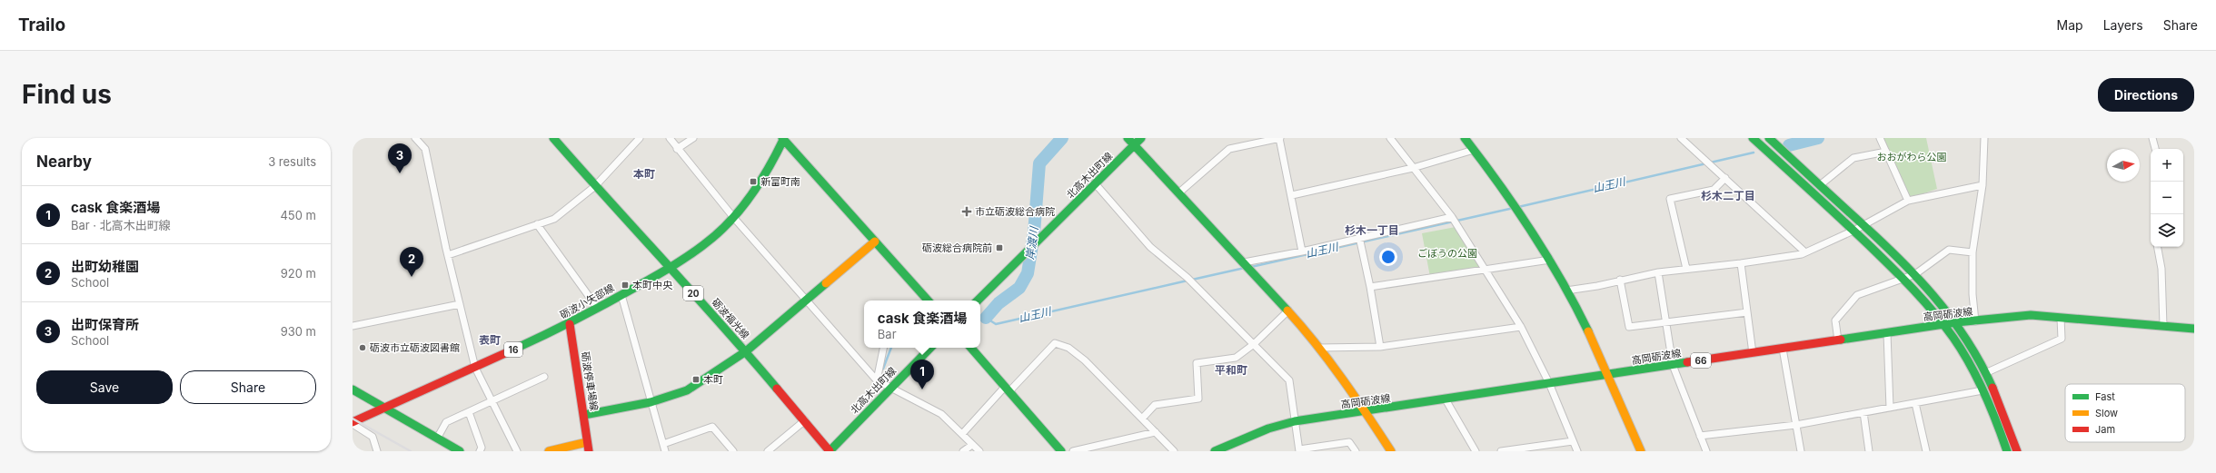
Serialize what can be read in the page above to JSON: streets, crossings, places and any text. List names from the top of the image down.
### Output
{
  "streets": {
    "street": [
      "北高木出町線",
      "20",
      "砺波小矢部線",
      "高岡砺波線",
      "砺波福光線",
      "16",
      "66",
      "砺波停車場線"
    ]
  },
  "crossings": [
    ["北高木出町線", "砺波福光線"],
    ["砺波小矢部線", "砺波福光線"],
    ["砺波小矢部線", "砺波停車場線"]
  ],
  "districts": [
    "本町",
    "杉木二丁目",
    "杉木一丁目",
    "表町",
    "平和町"
  ],
  "water": ["山王川", "岸渡川"],
  "parks": ["おおがわら公園", "ごぼうの公園"],
  "places": {
    "transit": [
      "新富町南",
      "砺波総合病院前",
      "本町中央",
      "本町"
    ],
    "health": ["市立砺波総合病院"],
    "other": ["砺波市立砺波図書館"]
  },
  "legend": ["Fast", "Slow", "Jam"],
  "north": "right",
  "page": {
    "header": "Trailo",
    "nav": ["Map", "Layers", "Share"],
    "buttons": [
      "Directions",
      ["Save", "Share"]
    ],
    "title": "Find us",
    "heading": ["Nearby", "3 results"],
    "pins": ["3", "2", "1"],
    "map_buttons": ["+", "−"],
    "list": [
      {
        "mark": "1",
        "name": "cask 食楽酒場",
        "note": "Bar · 北高木出町線",
        "value": "450 m"
      },
      {
        "mark": "2",
        "name": "出町幼稚園",
        "note": "School",
        "value": "920 m"
      },
      {
        "mark": "3",
        "name": "出町保育所",
        "note": "School",
        "value": "930 m"
      }
    ],
    "popup": ["cask 食楽酒場", "Bar"]
  }
}
